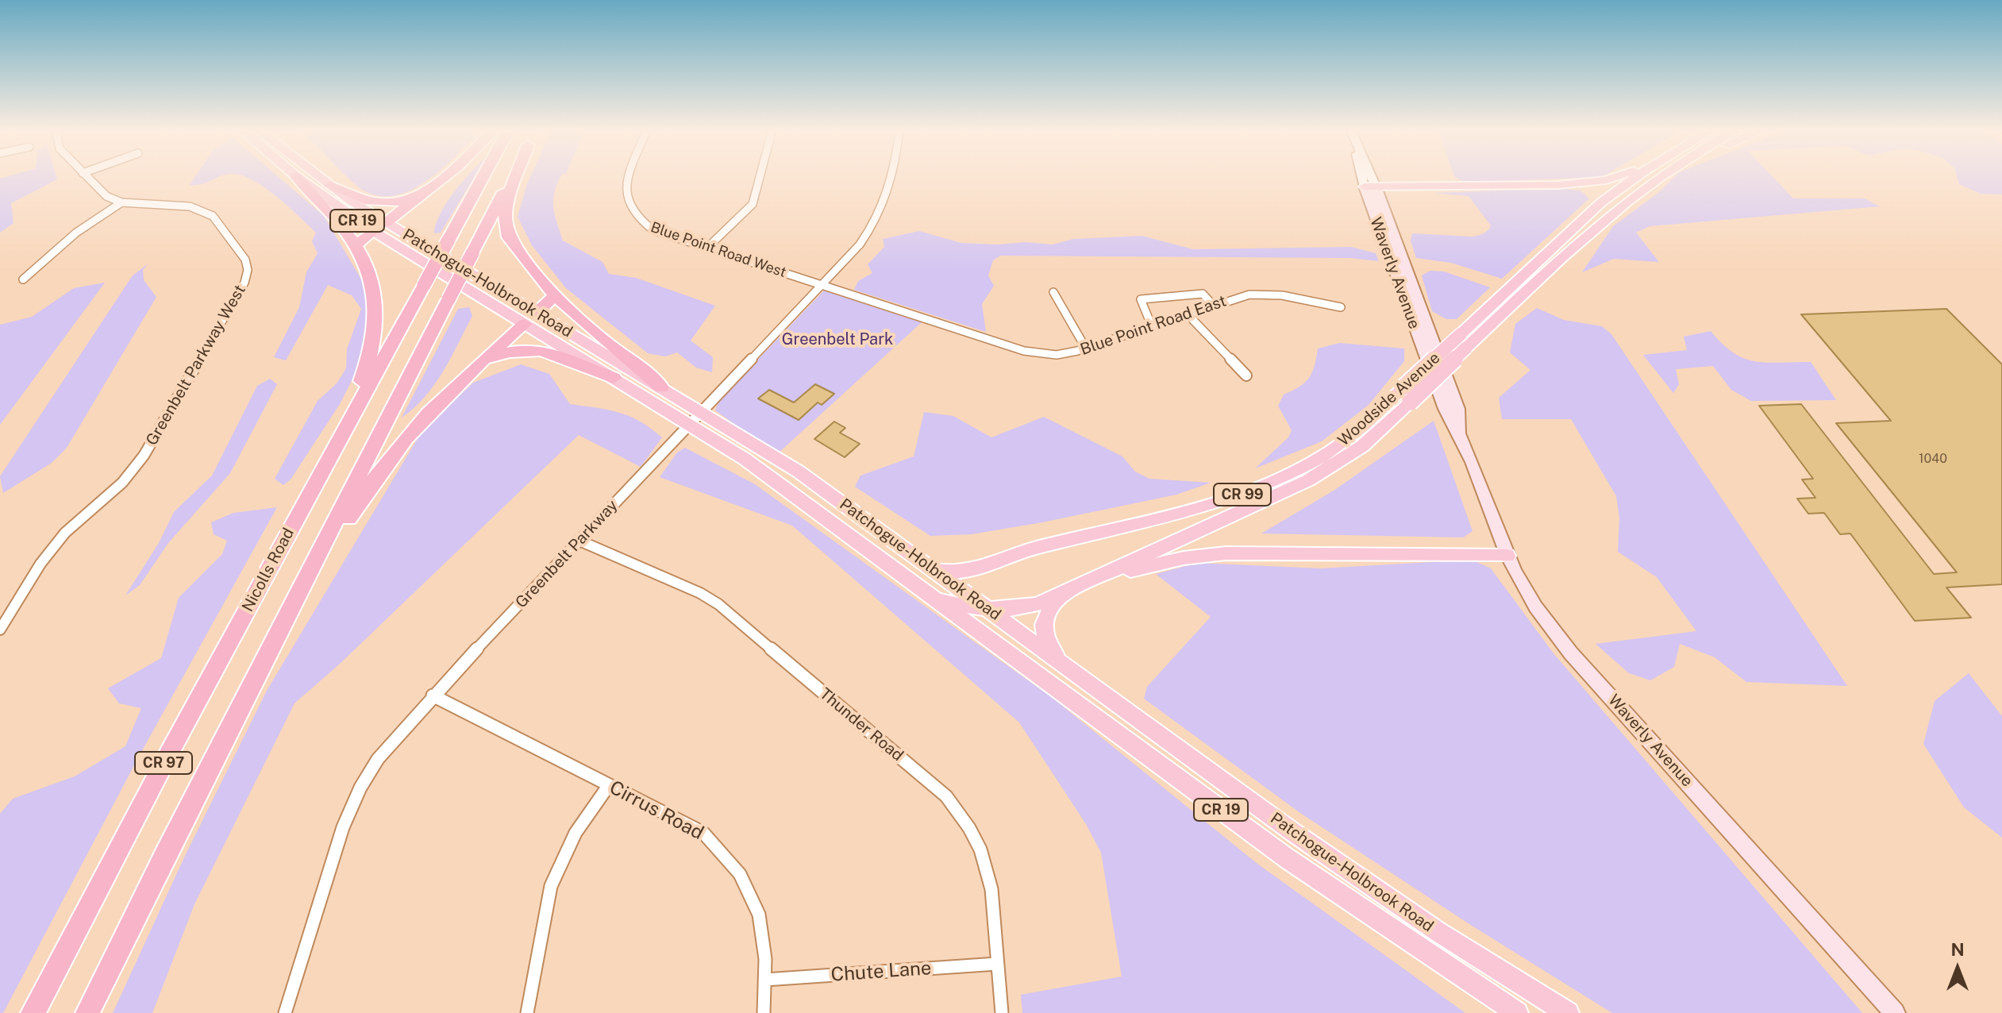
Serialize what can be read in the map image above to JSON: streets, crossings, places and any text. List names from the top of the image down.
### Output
{
  "streets": {
    "highway": ["Nicolls Road", "CR 97"],
    "main road": [
      "CR 19",
      "Waverly Avenue",
      "Patchogue-Holbrook Road",
      "Woodside Avenue",
      "CR 99"
    ],
    "street": [
      "Blue Point Road West",
      "Blue Point Road East",
      "Greenbelt Parkway West",
      "Greenbelt Parkway",
      "Thunder Road",
      "Cirrus Road",
      "Chute Lane"
    ]
  },
  "crossings": [
    ["Blue Point Road West", "Blue Point Road East"],
    ["Blue Point Road West", "Greenbelt Parkway"],
    ["Patchogue-Holbrook Road", "Woodside Avenue"],
    ["Patchogue-Holbrook Road", "CR 99"],
    ["Patchogue-Holbrook Road", "Greenbelt Parkway"],
    ["Blue Point Road East", "Greenbelt Parkway"],
    ["Woodside Avenue", "CR 99"],
    ["Greenbelt Parkway", "Thunder Road"],
    ["Greenbelt Parkway", "Cirrus Road"],
    ["Thunder Road", "Chute Lane"],
    ["Cirrus Road", "Chute Lane"]
  ],
  "parks": ["Greenbelt Park"],
  "house_numbers": ["1040"],
  "north": "top"
}
